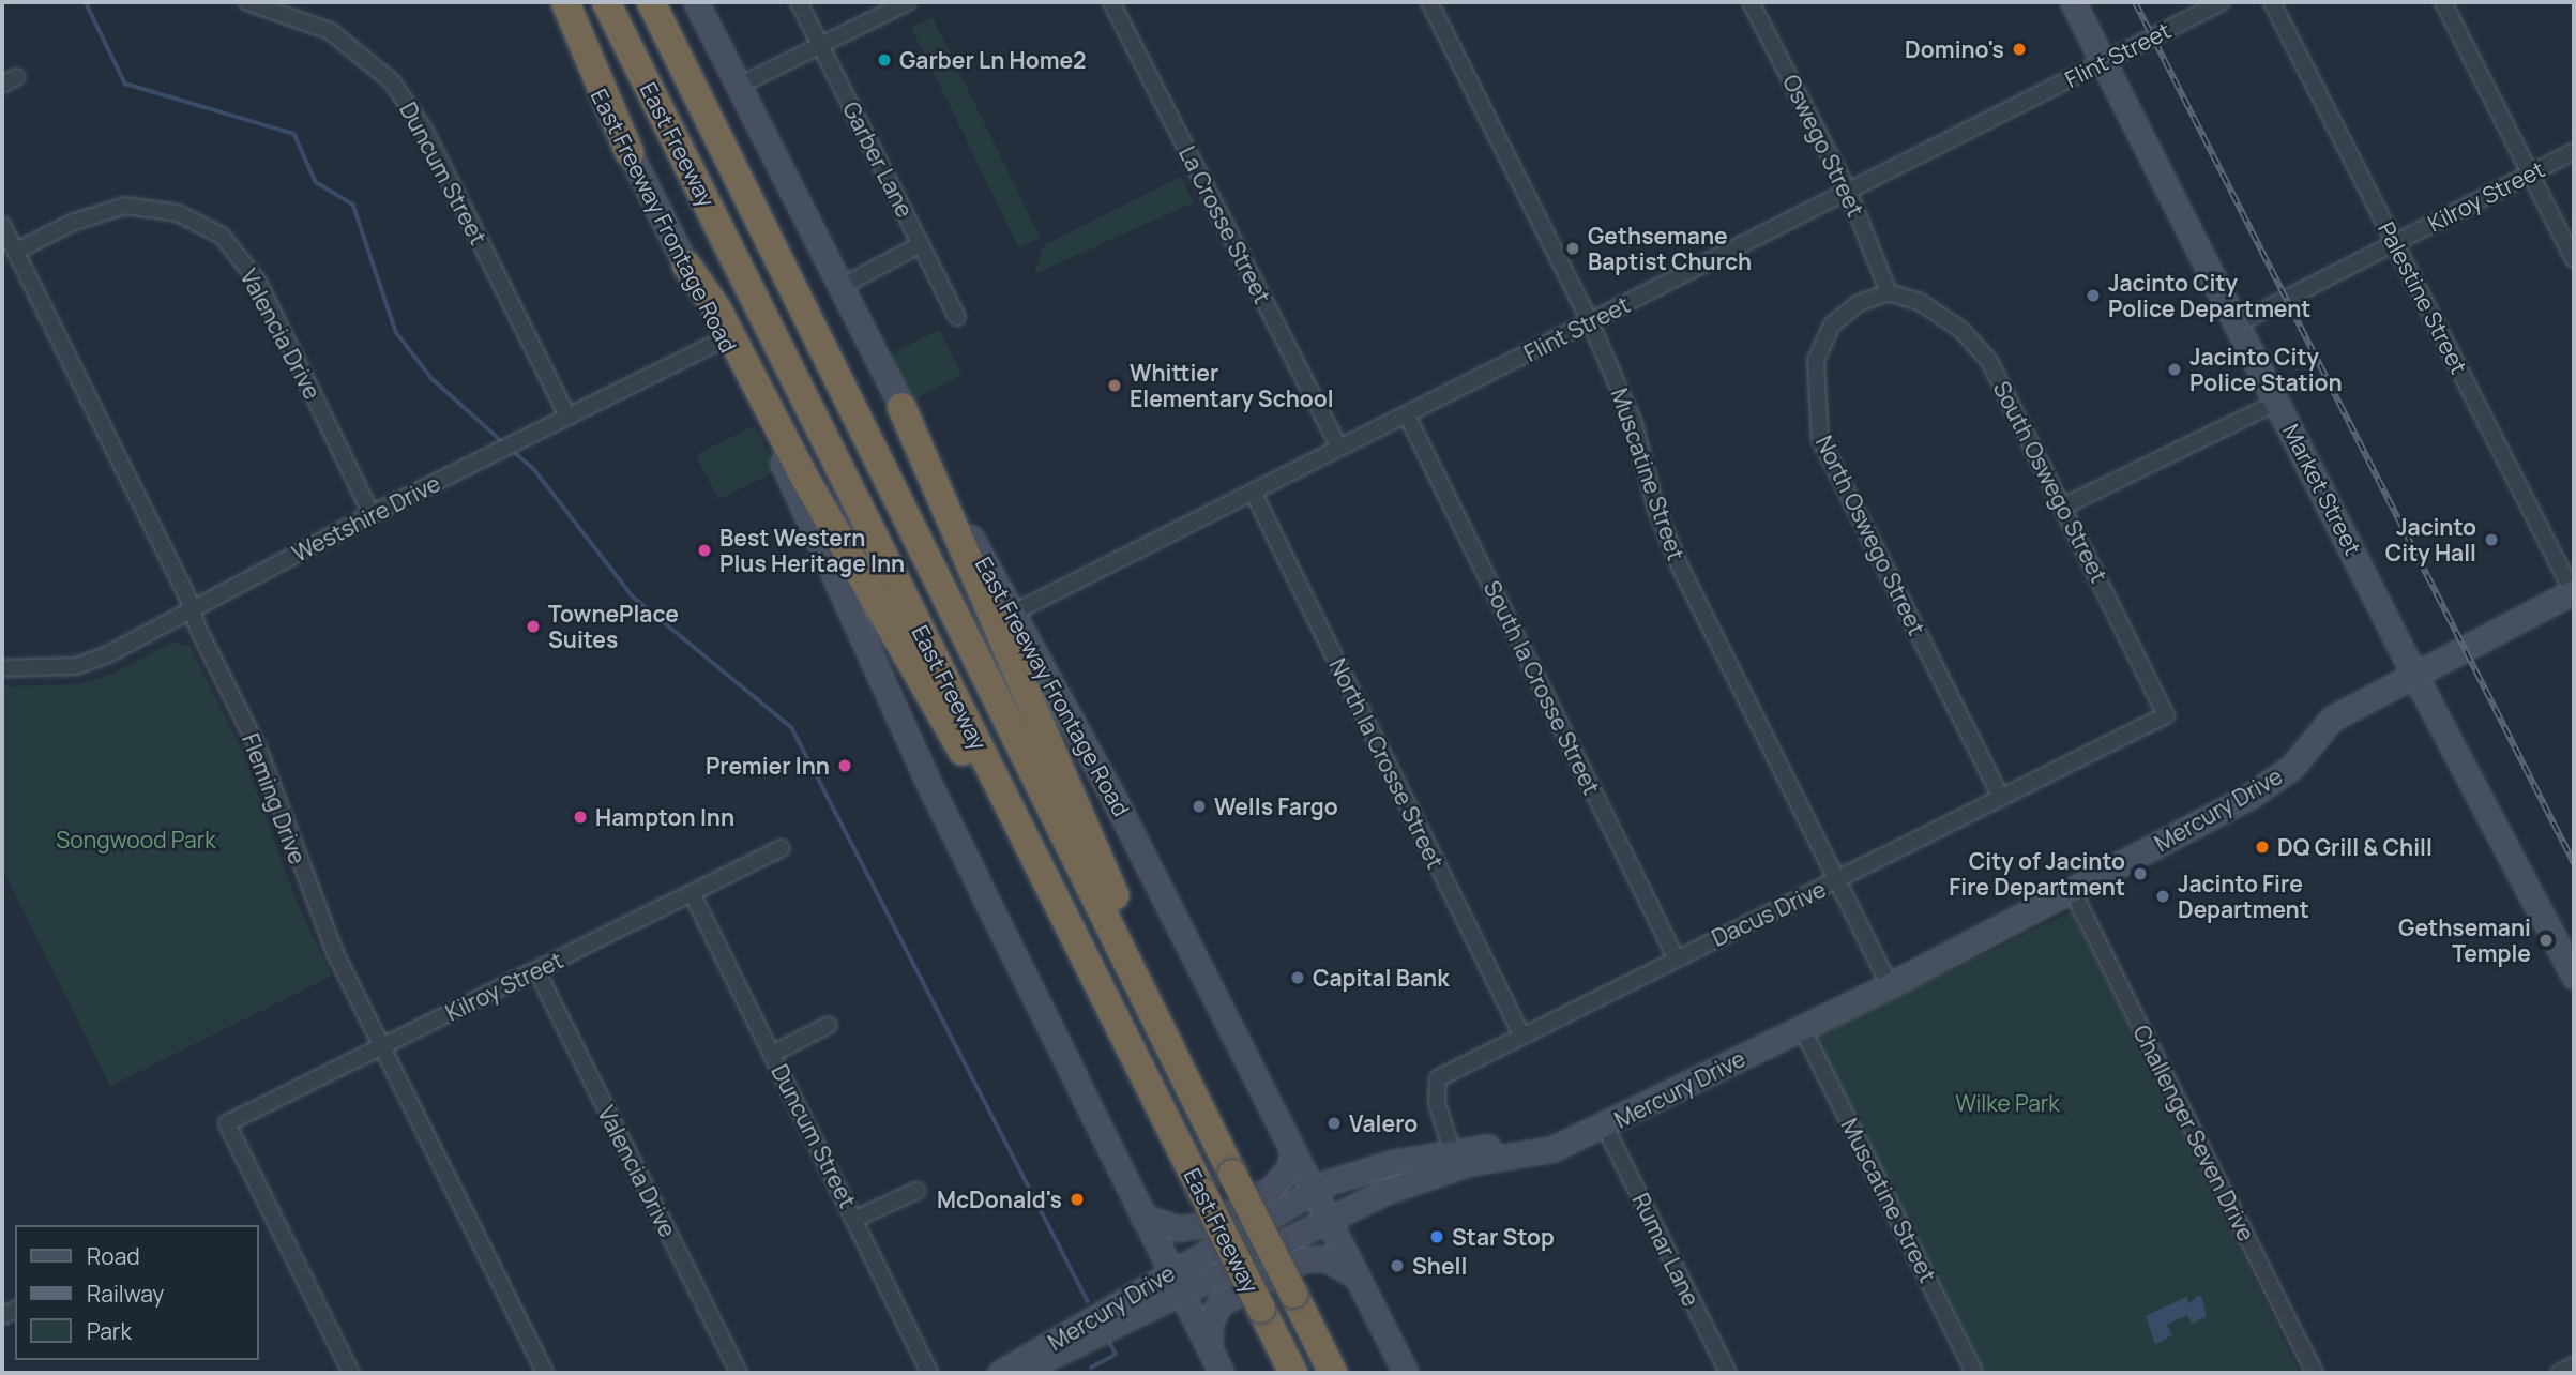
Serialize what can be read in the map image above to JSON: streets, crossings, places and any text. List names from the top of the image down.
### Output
{
  "streets": {
    "highway": ["East Freeway"],
    "main road": ["East Freeway Frontage Road", "Market Street", "Mercury Drive"],
    "street": [
      "Flint Street",
      "Oswego Street",
      "Garber Lane",
      "Duncum Street",
      "Kilroy Street",
      "La Crosse Street",
      "Palestine Street",
      "Valencia Drive",
      "Muscatine Street",
      "South Oswego Street",
      "Westshire Drive",
      "North Oswego Street",
      "South la Crosse Street",
      "North la Crosse Street",
      "Fleming Drive",
      "Dacus Drive",
      "Challenger Seven Drive",
      "Rumar Lane"
    ]
  },
  "crossings": [
    ["Flint Street", "Oswego Street"],
    ["Flint Street", "East Freeway Frontage Road"],
    ["Flint Street", "La Crosse Street"],
    ["Flint Street", "Muscatine Street"],
    ["Flint Street", "Market Street"],
    ["Flint Street", "South la Crosse Street"],
    ["Flint Street", "North la Crosse Street"],
    ["Oswego Street", "South Oswego Street"],
    ["Oswego Street", "North Oswego Street"],
    ["Duncum Street", "Kilroy Street"],
    ["Duncum Street", "Westshire Drive"],
    ["Kilroy Street", "Palestine Street"],
    ["Kilroy Street", "Valencia Drive"],
    ["Kilroy Street", "Market Street"],
    ["Kilroy Street", "Fleming Drive"],
    ["East Freeway Frontage Road", "Westshire Drive"],
    ["East Freeway Frontage Road", "Mercury Drive"],
    ["Palestine Street", "Mercury Drive"],
    ["Valencia Drive", "Westshire Drive"],
    ["Valencia Drive", "Fleming Drive"],
    ["Muscatine Street", "Mercury Drive"],
    ["Muscatine Street", "Dacus Drive"],
    ["South Oswego Street", "North Oswego Street"],
    ["South Oswego Street", "Dacus Drive"],
    ["Market Street", "Mercury Drive"],
    ["Westshire Drive", "Fleming Drive"],
    ["North Oswego Street", "Dacus Drive"],
    ["South la Crosse Street", "Dacus Drive"],
    ["North la Crosse Street", "Dacus Drive"],
    ["Mercury Drive", "Dacus Drive"],
    ["Mercury Drive", "Challenger Seven Drive"],
    ["Mercury Drive", "Rumar Lane"]
  ],
  "parks": ["Songwood Park", "Wilke Park"],
  "places": [
    "Domino's",
    "Garber Ln Home2",
    "Gethsemane Baptist Church",
    "Jacinto City Police Department",
    "Jacinto City Police Station",
    "Whittier Elementary School",
    "Jacinto City Hall",
    "Best Western Plus Heritage Inn",
    "TownePlace Suites",
    "Premier Inn",
    "Wells Fargo",
    "Hampton Inn",
    "DQ Grill & Chill",
    "City of Jacinto Fire Department",
    "Jacinto Fire Department",
    "Gethsemani Temple",
    "Capital Bank",
    "Valero",
    "McDonald's",
    "Star Stop",
    "Shell"
  ],
  "legend": ["Road", "Railway", "Park"]
}
